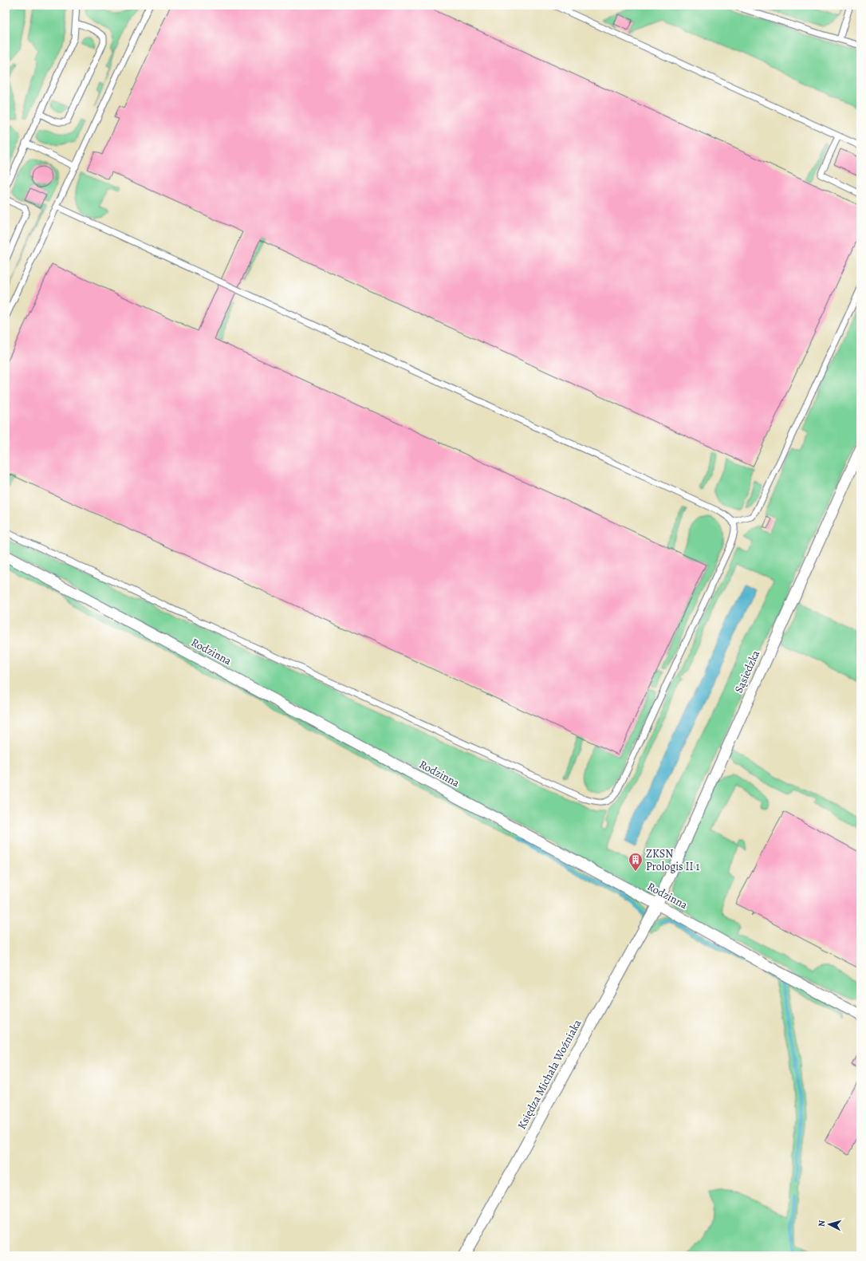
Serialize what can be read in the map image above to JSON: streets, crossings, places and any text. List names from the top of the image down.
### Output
{
  "streets": {
    "street": ["Rodzinna", "Sąsiedzka", "Księdza Michała Woźniaka"]
  },
  "crossings": [
    ["Rodzinna", "Sąsiedzka"],
    ["Rodzinna", "Księdza Michała Woźniaka"],
    ["Sąsiedzka", "Księdza Michała Woźniaka"]
  ],
  "places": {
    "building": ["ZKSN Prologis II 1"]
  },
  "north": "left"
}
